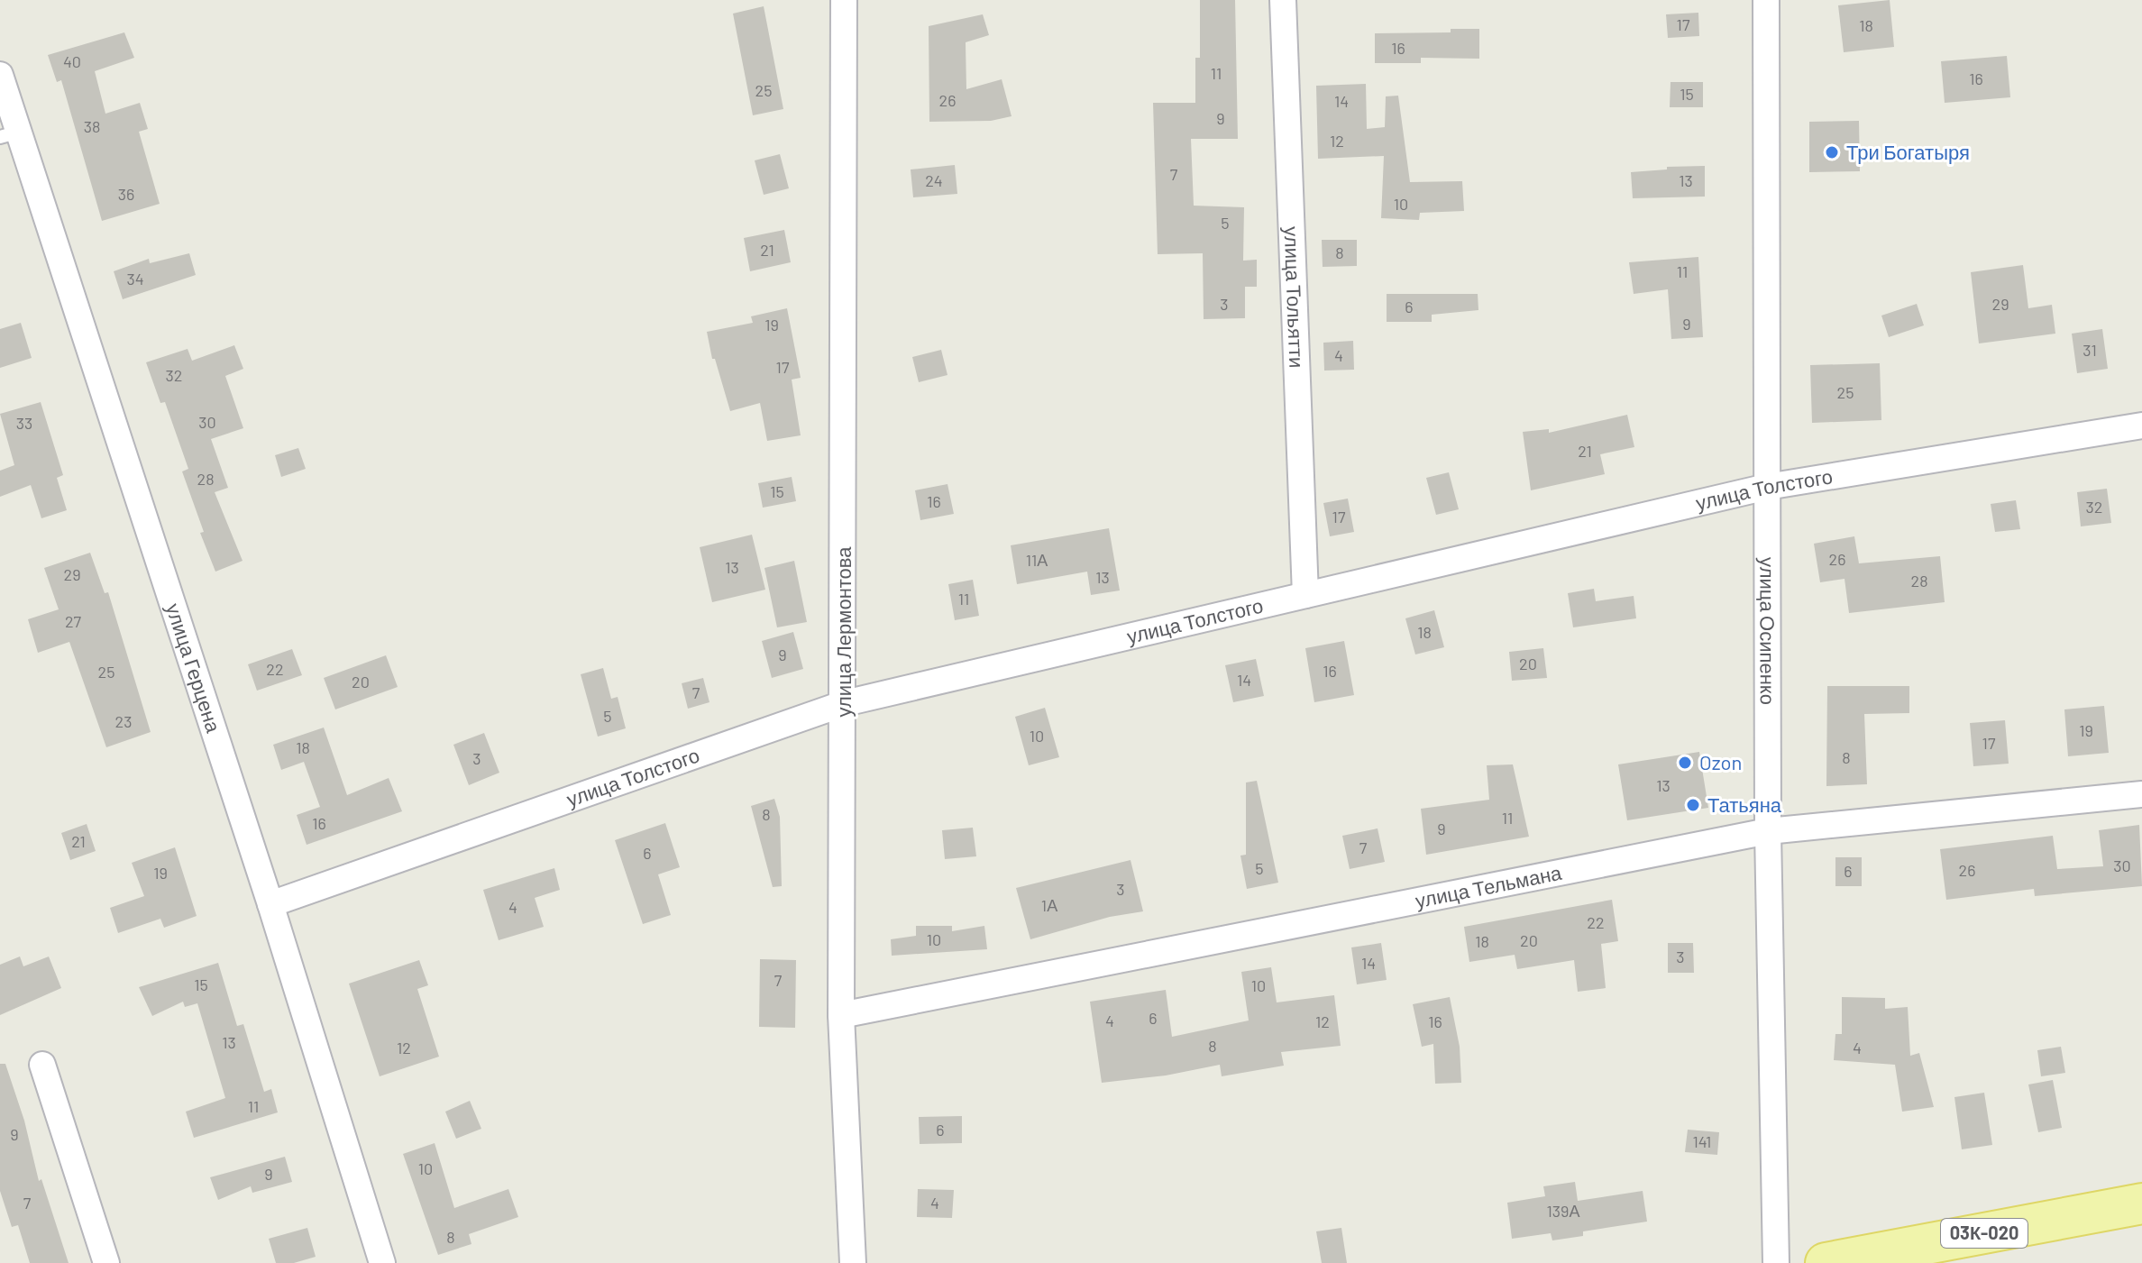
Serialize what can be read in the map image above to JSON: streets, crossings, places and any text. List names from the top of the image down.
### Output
{
  "streets": {
    "main road": ["03К-020"],
    "street": [
      "улица Тольятти",
      "улица Толстого",
      "улица Лермонтова",
      "улица Осипенко",
      "улица Герцена",
      "улица Тельмана"
    ]
  },
  "crossings": [
    ["улица Тольятти", "улица Толстого"],
    ["улица Толстого", "улица Лермонтова"],
    ["улица Толстого", "улица Осипенко"],
    ["улица Толстого", "улица Герцена"],
    ["улица Лермонтова", "улица Тельмана"],
    ["улица Осипенко", "улица Тельмана"]
  ],
  "places": ["Три Богатыря", "Ozon", "Татьяна"],
  "house_numbers": [
    "17",
    "18",
    "16",
    "40",
    "11",
    "16",
    "25",
    "15",
    "26",
    "14",
    "9",
    "38",
    "12",
    "7",
    "24",
    "13",
    "36",
    "10",
    "5",
    "21",
    "8",
    "11",
    "34",
    "3",
    "29",
    "6",
    "9",
    "19",
    "31",
    "4",
    "17",
    "32",
    "25",
    "30",
    "33",
    "21",
    "28",
    "15",
    "16",
    "32",
    "17",
    "26",
    "11А",
    "13",
    "29",
    "13",
    "28",
    "11",
    "27",
    "18",
    "9",
    "20",
    "22",
    "16",
    "25",
    "14",
    "20",
    "7",
    "5",
    "23",
    "19",
    "10",
    "17",
    "18",
    "8",
    "3",
    "13",
    "8",
    "11",
    "16",
    "9",
    "21",
    "7",
    "6",
    "30",
    "5",
    "26",
    "6",
    "19",
    "3",
    "1А",
    "4",
    "22",
    "10",
    "20",
    "18",
    "3",
    "14",
    "7",
    "15",
    "10",
    "6",
    "4",
    "12",
    "16",
    "13",
    "8",
    "12",
    "4",
    "11",
    "6",
    "9",
    "141",
    "10",
    "9",
    "7",
    "4",
    "139А",
    "8"
  ]
}
